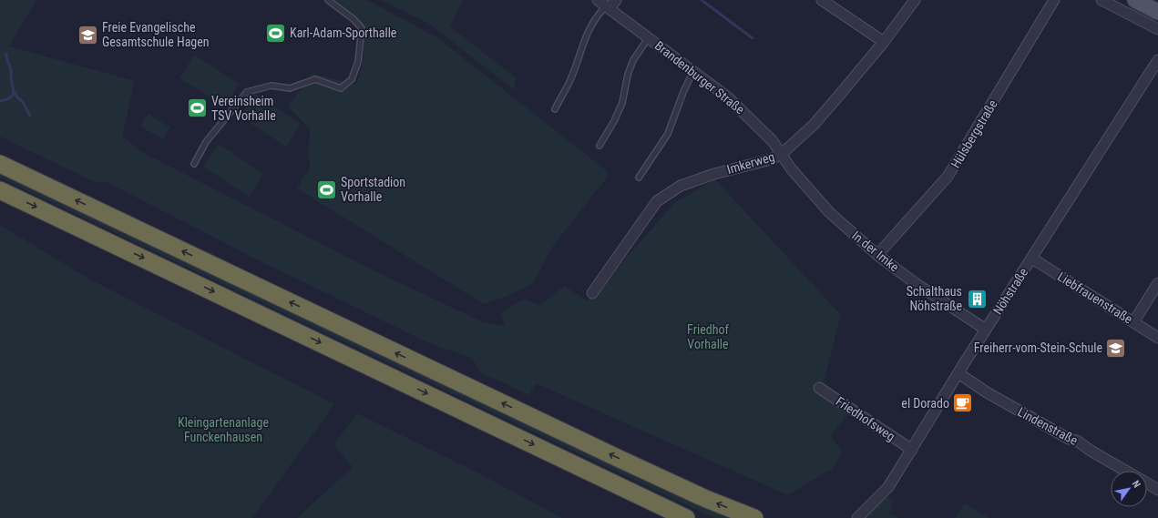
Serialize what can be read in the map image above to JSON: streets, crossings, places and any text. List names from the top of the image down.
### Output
{
  "streets": {
    "street": [
      "Brandenburger Straße",
      "Hülsbergstraße",
      "Imkerweg",
      "In der Imke",
      "Nöhstraße",
      "Liebfrauenstraße",
      "Friedhofsweg",
      "Lindenstraße"
    ]
  },
  "crossings": [
    ["Brandenburger Straße", "Imkerweg"],
    ["Brandenburger Straße", "In der Imke"],
    ["Hülsbergstraße", "In der Imke"],
    ["Imkerweg", "In der Imke"],
    ["In der Imke", "Nöhstraße"],
    ["Nöhstraße", "Liebfrauenstraße"],
    ["Nöhstraße", "Friedhofsweg"],
    ["Nöhstraße", "Lindenstraße"]
  ],
  "parks": ["Friedhof Vorhalle", "Kleingartenanlage Funckenhausen"],
  "places": {
    "sports": ["Karl-Adam-Sporthalle", "Vereinsheim TSV Vorhalle", "Sportstadion Vorhalle"],
    "school or university": ["Freie Evangelische Gesamtschule Hagen", "Freiherr-vom-Stein-Schule"],
    "building": ["Schalthaus Nöhstraße"],
    "cafe": ["el Dorado"]
  },
  "north": "top right"
}
